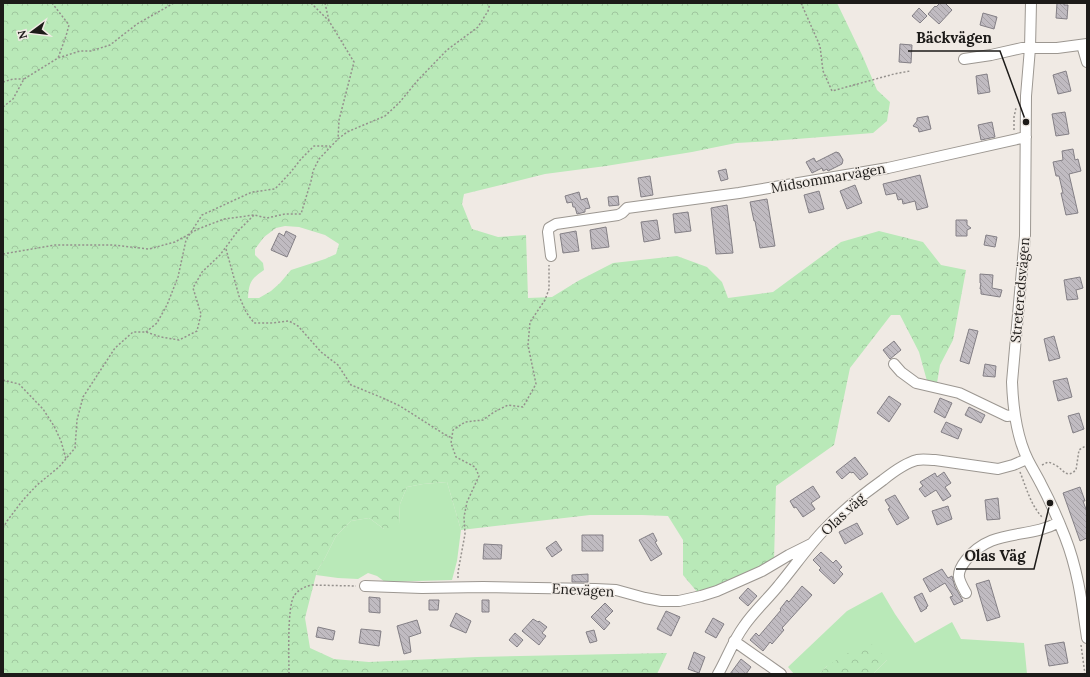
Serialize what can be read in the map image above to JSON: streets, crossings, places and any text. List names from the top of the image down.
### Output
{
  "streets": {
    "street": [
      "Midsommarvägen",
      "Streteredsvägen",
      "Olas väg",
      "Enevägen"
    ]
  },
  "crossings": [
    ["Midsommarvägen", "Streteredsvägen"],
    ["Streteredsvägen", "Olas väg"],
    ["Olas väg", "Enevägen"]
  ],
  "places": ["Bäckvägen", "Olas Väg"],
  "north": "left"
}
